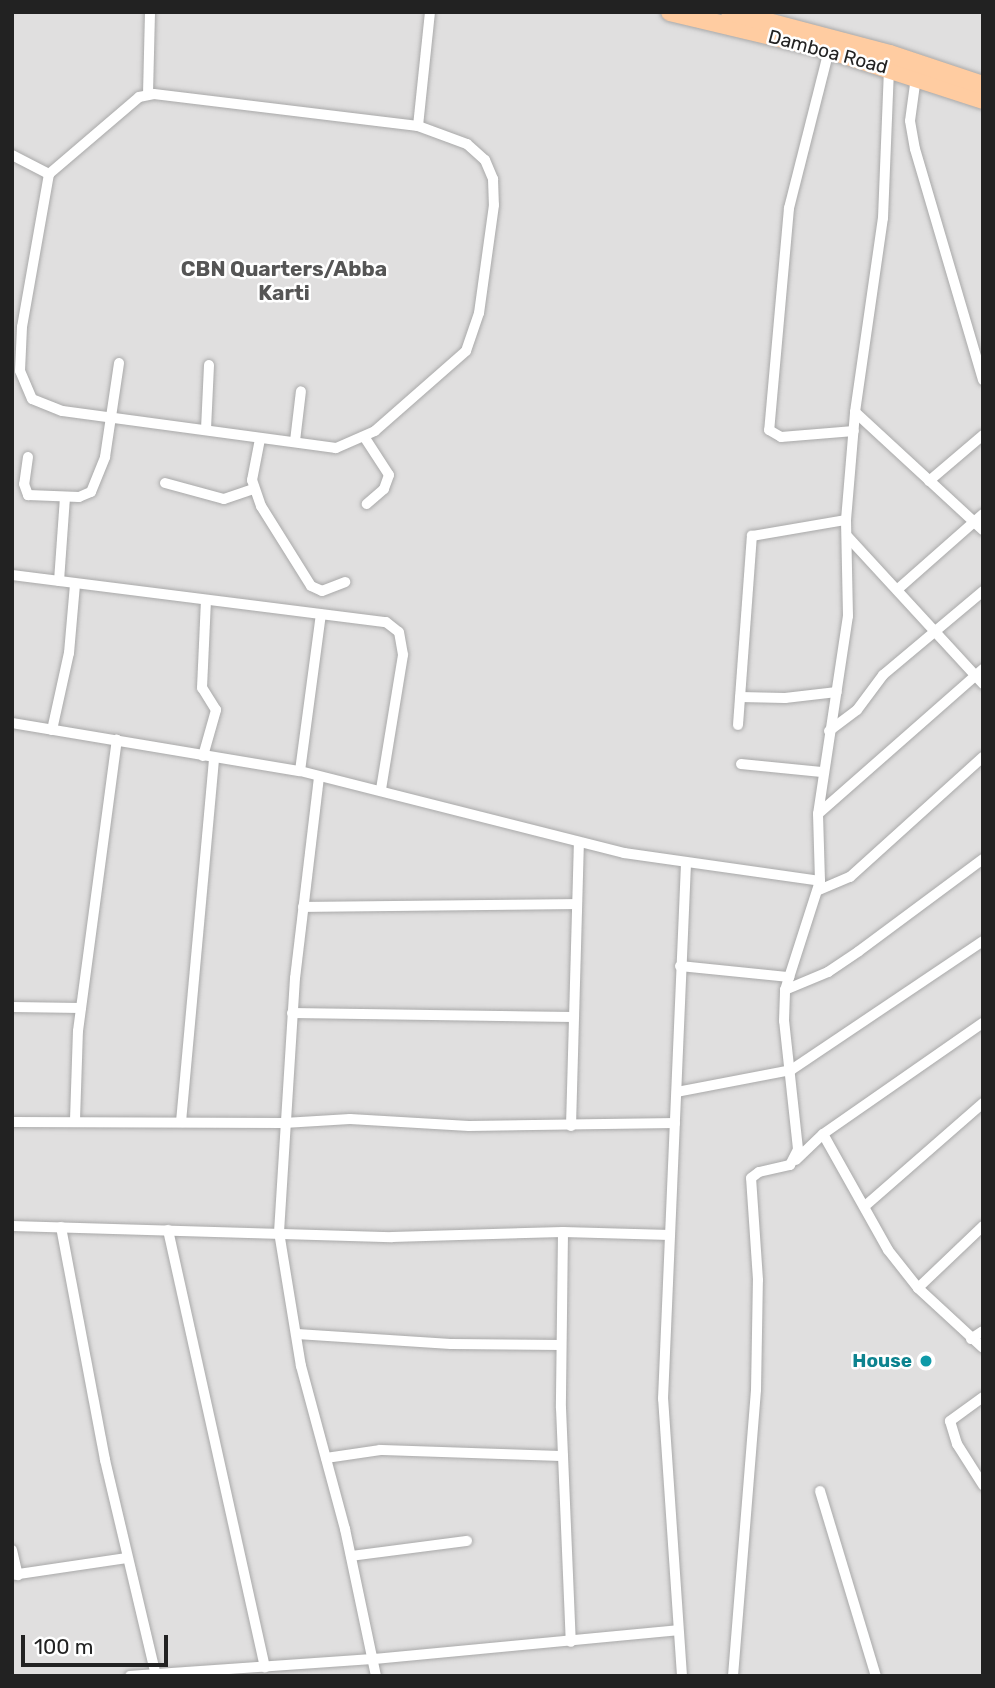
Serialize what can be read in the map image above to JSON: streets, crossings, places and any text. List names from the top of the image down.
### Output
{
  "streets": {
    "main road": ["Damboa Road"]
  },
  "districts": ["CBN Quarters/Abba Karti"],
  "places": ["House"],
  "scale_bar": "100 m"
}
